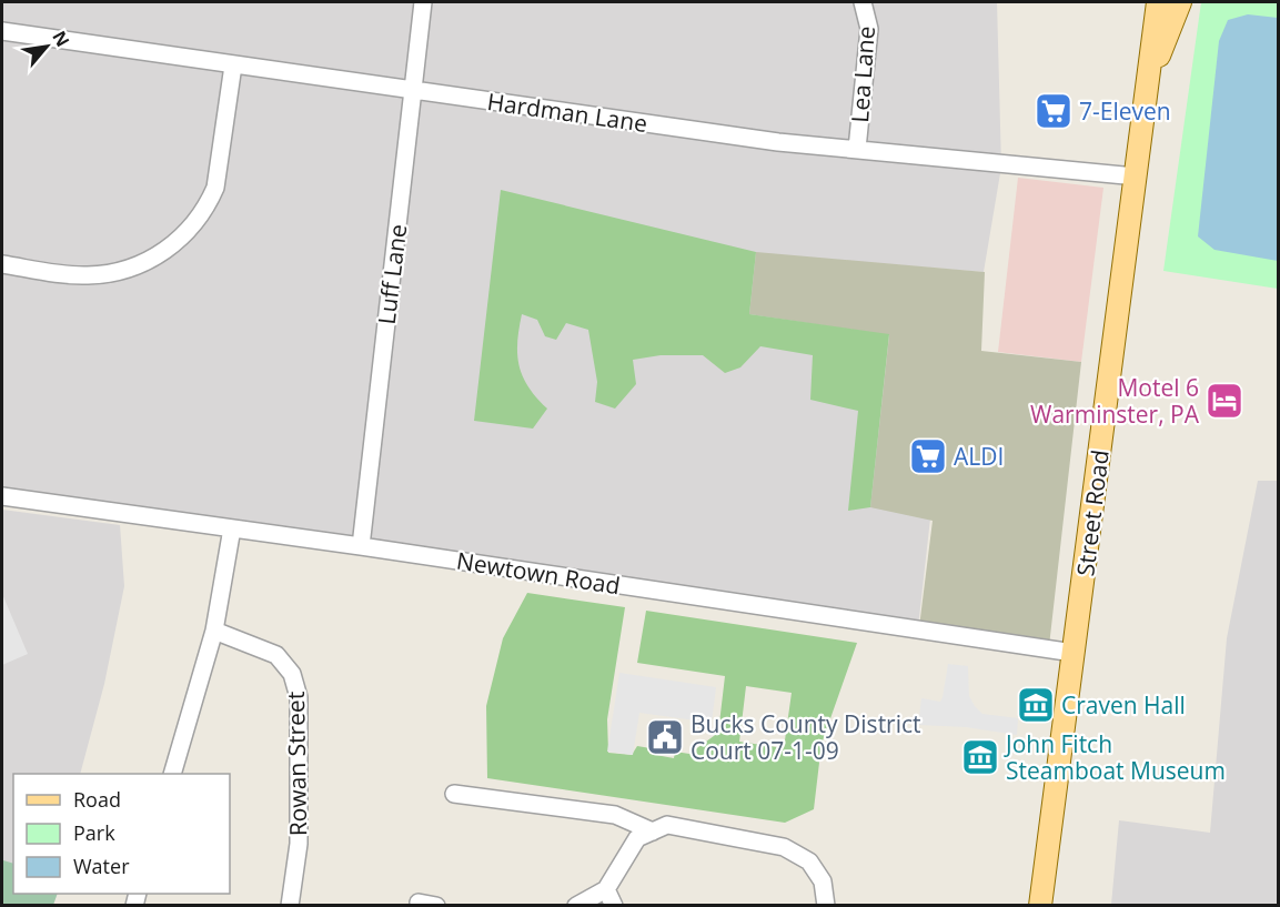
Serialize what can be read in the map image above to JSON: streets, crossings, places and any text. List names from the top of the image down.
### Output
{
  "streets": {
    "main road": ["Street Road"],
    "street": [
      "Lea Lane",
      "Hardman Lane",
      "Luff Lane",
      "Newtown Road",
      "Rowan Street"
    ]
  },
  "crossings": [
    ["Lea Lane", "Hardman Lane"],
    ["Hardman Lane", "Luff Lane"],
    ["Hardman Lane", "Street Road"],
    ["Luff Lane", "Newtown Road"],
    ["Street Road", "Newtown Road"]
  ],
  "places": {
    "supermarket": ["7-Eleven", "ALDI"],
    "hotel": ["Motel 6 Warminster, PA"],
    "museum": ["Craven Hall", "John Fitch Steamboat Museum"],
    "public building": ["Bucks County District Court 07-1-09"]
  },
  "legend": ["Road", "Park", "Water"],
  "north": "top right"
}
